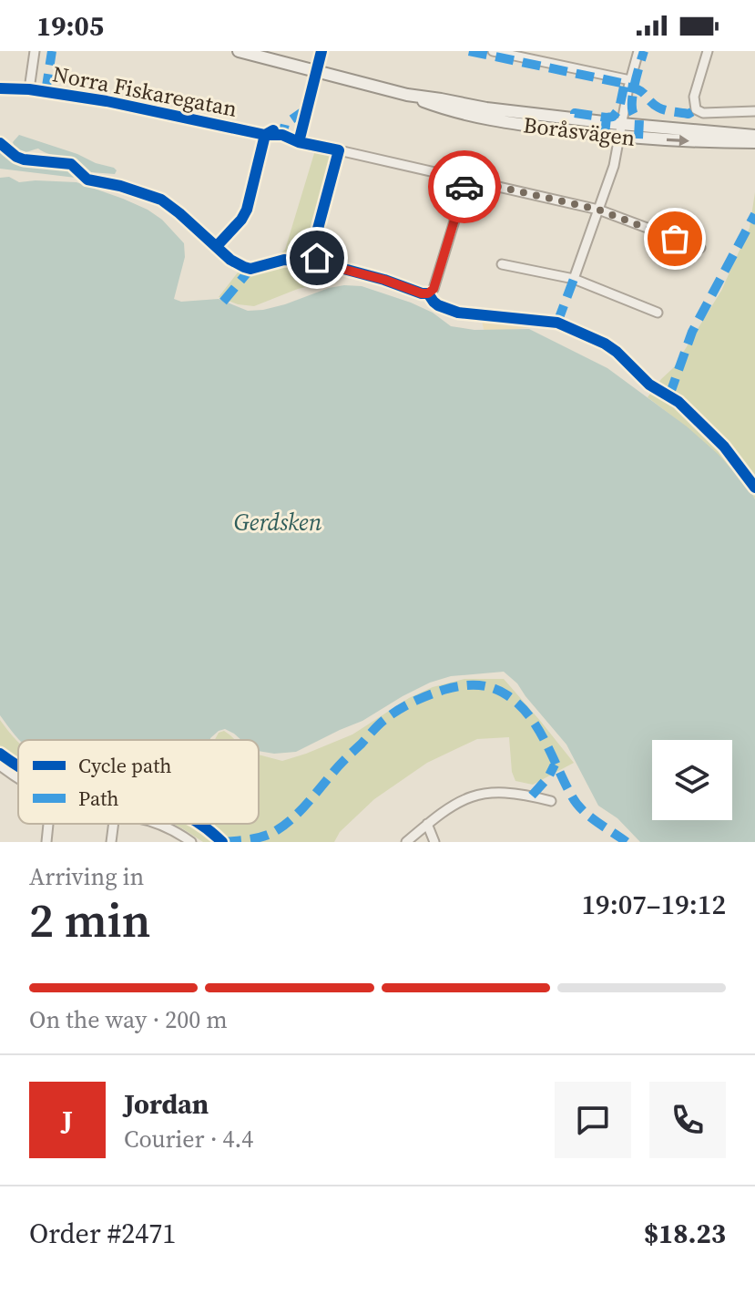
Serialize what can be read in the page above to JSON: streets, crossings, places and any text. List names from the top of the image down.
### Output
{
  "streets": {
    "main road": ["Boråsvägen"],
    "street": ["Norra Fiskaregatan"]
  },
  "water": ["Gerdsken"],
  "legend": ["Cycle path", "Path"],
  "page": {
    "status": "19:05",
    "heading": ["2 min", "Arriving in", "19:07–19:12"],
    "panel": [
      "Jordan",
      "Courier · 4.4",
      "Order #2471",
      "$18.23"
    ],
    "bar": "On the way · 200 m",
    "round": "J"
  }
}
